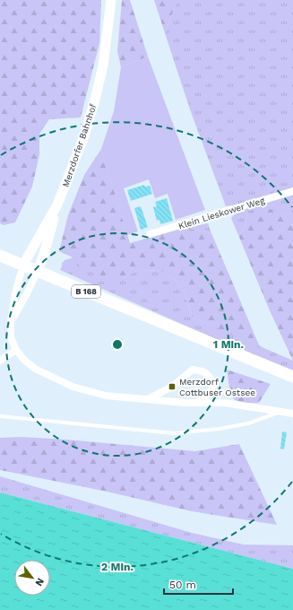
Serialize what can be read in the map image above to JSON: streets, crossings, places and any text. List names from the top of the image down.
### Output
{
  "streets": {
    "main road": ["B 168"],
    "street": ["Merzdorfer Bahnhof", "Klein Lieskower Weg"]
  },
  "places": {
    "transit": ["Merzdorf Cottbuser Ostsee"]
  },
  "scale_bar": "50 m",
  "north": "bottom right",
  "rings": ["1 Min.", "2 Min."]
}
